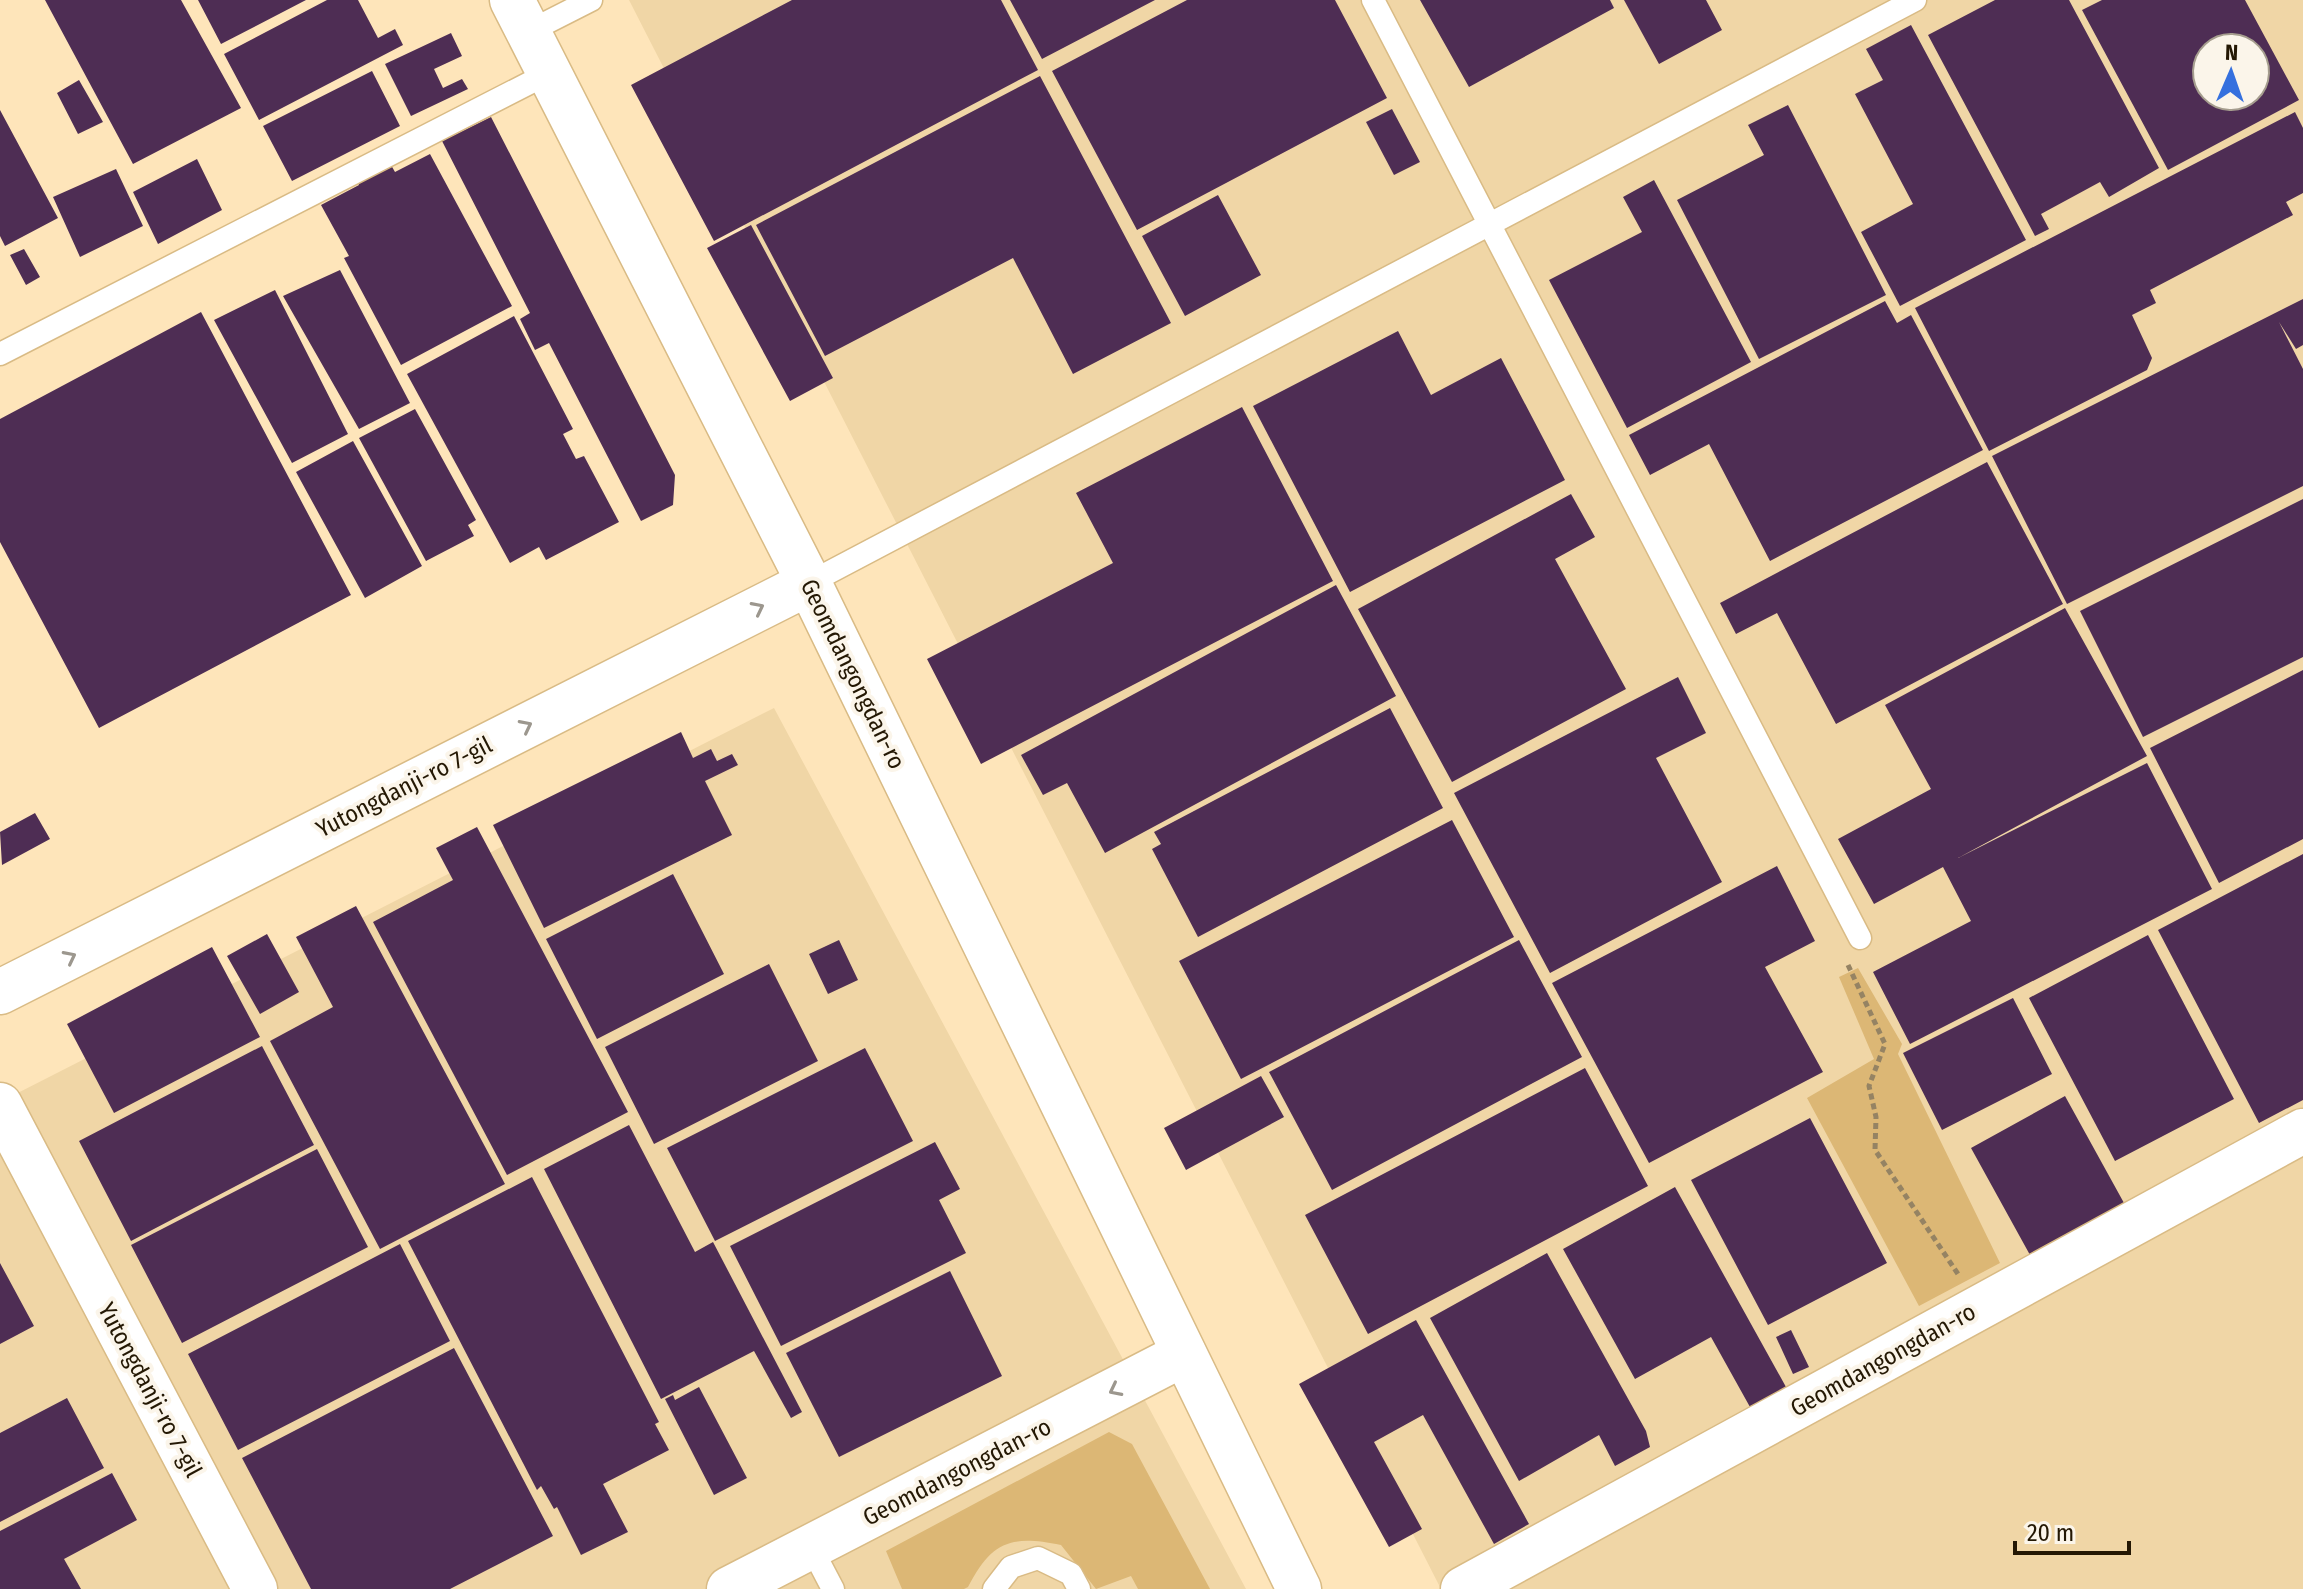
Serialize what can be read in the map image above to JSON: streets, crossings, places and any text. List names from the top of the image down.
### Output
{
  "streets": {
    "street": ["Geomdangongdan-ro", "Yutongdanji-ro 7-gil"]
  },
  "crossings": [
    ["Geomdangongdan-ro", "Yutongdanji-ro 7-gil"]
  ],
  "one_way": ["Yutongdanji-ro 7-gil"],
  "scale_bar": "20 m",
  "north": "top"
}
